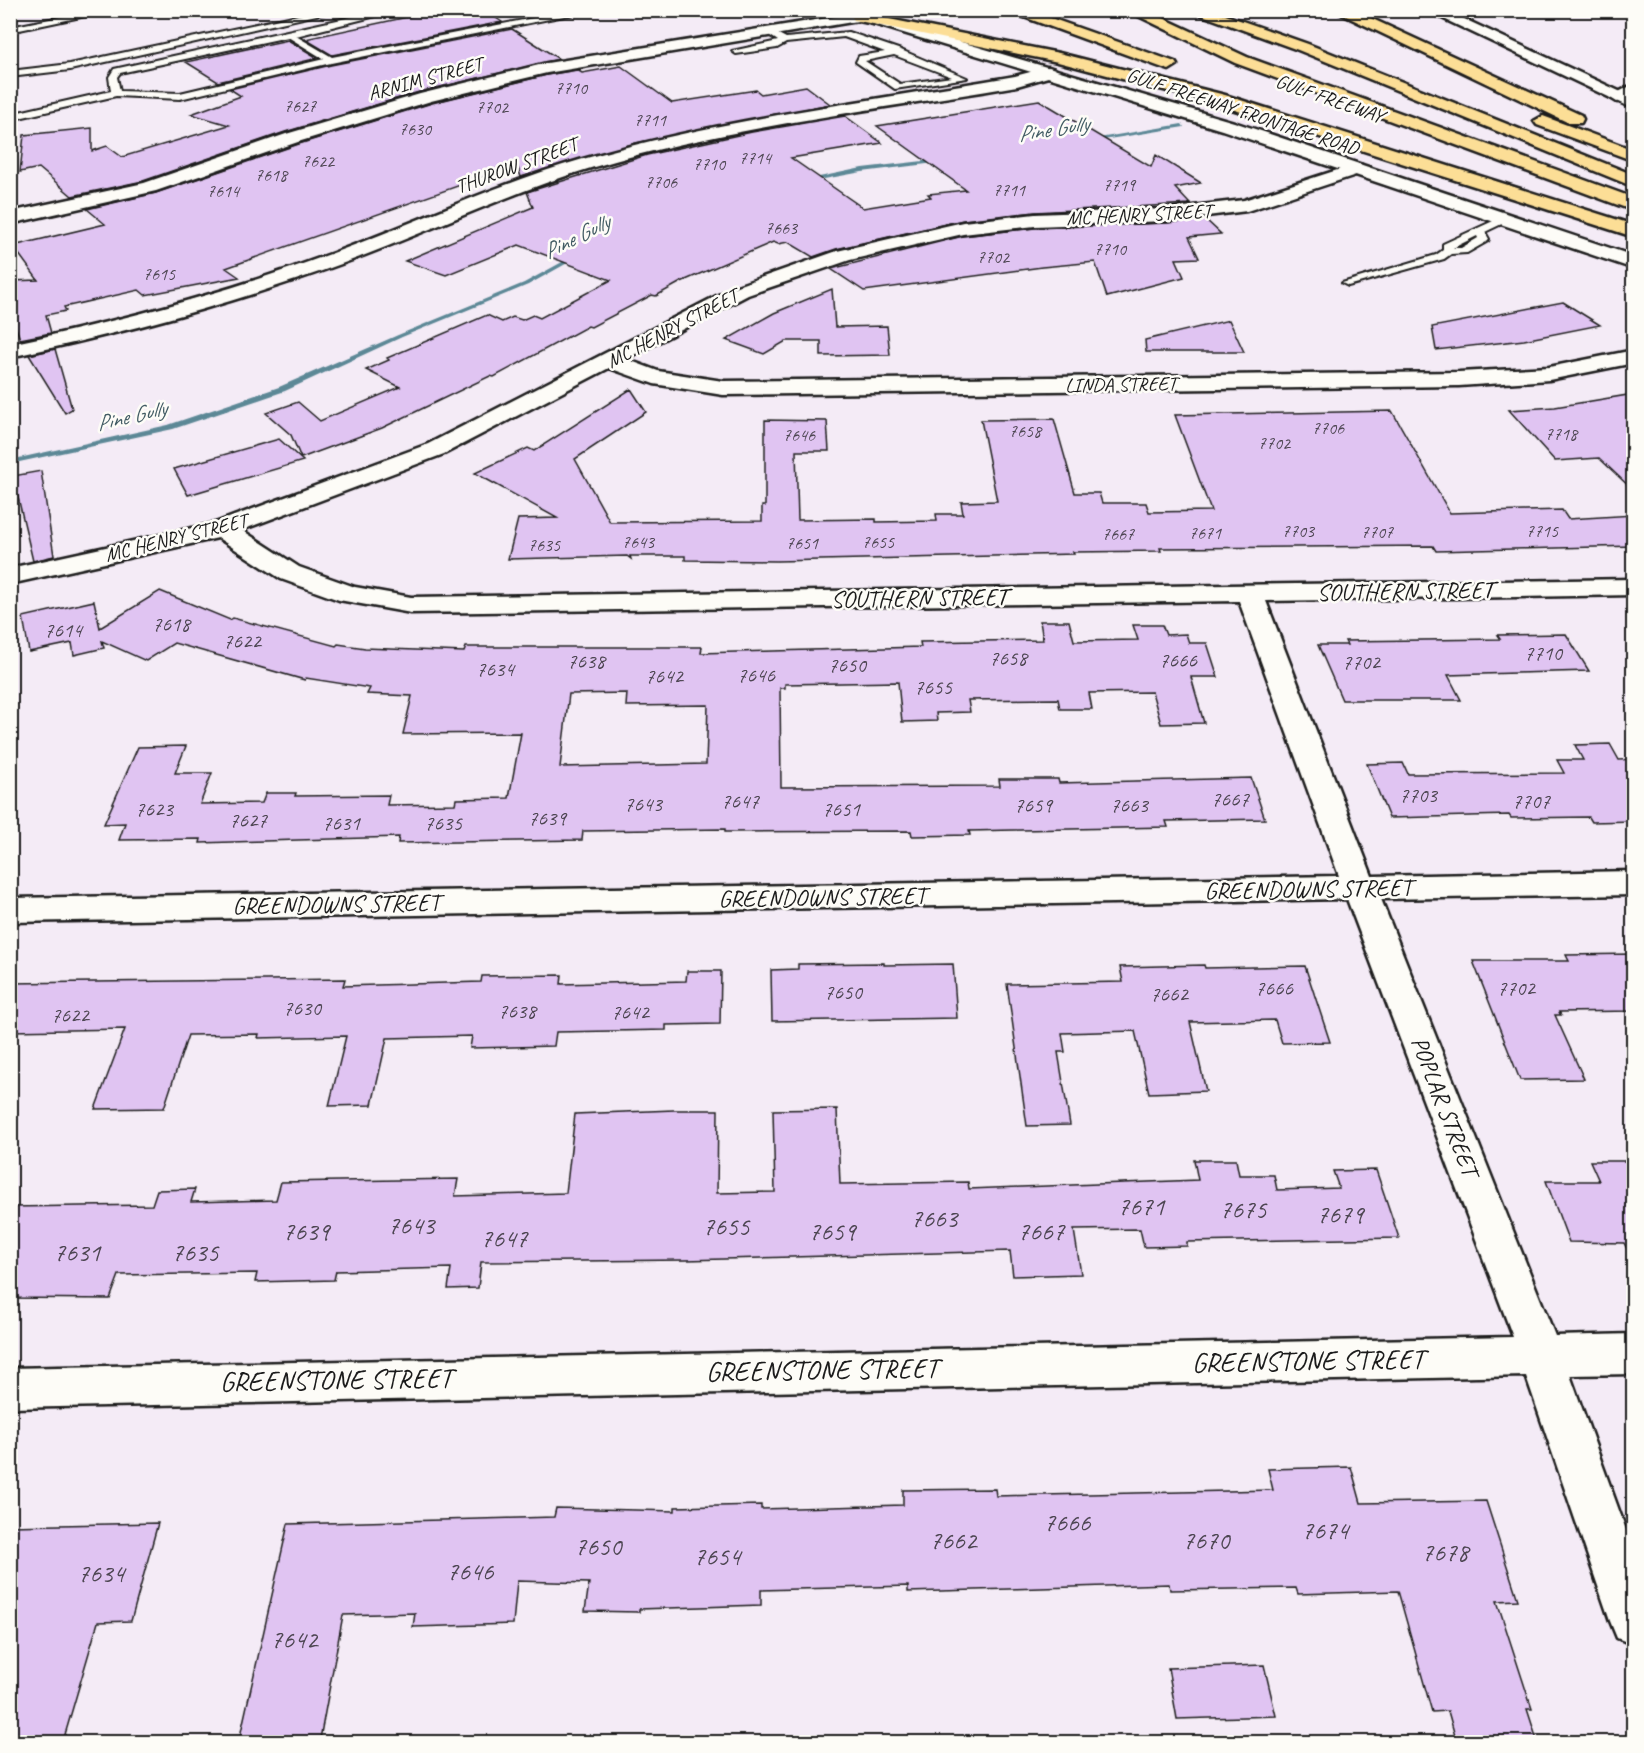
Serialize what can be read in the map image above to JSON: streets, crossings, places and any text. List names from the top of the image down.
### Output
{
  "streets": {
    "highway": ["GULF FREEWAY"],
    "street": [
      "ARNIM STREET",
      "GULF FREEWAY FRONTAGE ROAD",
      "THUROW STREET",
      "MC HENRY STREET",
      "LINDA STREET",
      "SOUTHERN STREET",
      "GREENDOWNS STREET",
      "POPLAR STREET",
      "GREENSTONE STREET"
    ]
  },
  "crossings": [
    ["ARNIM STREET", "GULF FREEWAY FRONTAGE ROAD"],
    ["GULF FREEWAY FRONTAGE ROAD", "THUROW STREET"],
    ["GULF FREEWAY FRONTAGE ROAD", "MC HENRY STREET"],
    ["MC HENRY STREET", "LINDA STREET"],
    ["MC HENRY STREET", "SOUTHERN STREET"],
    ["SOUTHERN STREET", "POPLAR STREET"],
    ["GREENDOWNS STREET", "POPLAR STREET"],
    ["POPLAR STREET", "GREENSTONE STREET"]
  ],
  "water": ["Pine Gully"],
  "house_numbers": [
    "7710",
    "7627",
    "7702",
    "7711",
    "7630",
    "7714",
    "7622",
    "7710",
    "7618",
    "7706",
    "7719",
    "7711",
    "7614",
    "7663",
    "7710",
    "7702",
    "7615",
    "7706",
    "7658",
    "7718",
    "7646",
    "7702",
    "7703",
    "7715",
    "7707",
    "7671",
    "7667",
    "7643",
    "7655",
    "7651",
    "7635",
    "7618",
    "7614",
    "7622",
    "7710",
    "7658",
    "7666",
    "7638",
    "7702",
    "7650",
    "7634",
    "7646",
    "7642",
    "7655",
    "7703",
    "7667",
    "7647",
    "7707",
    "7643",
    "7659",
    "7663",
    "7623",
    "7651",
    "7639",
    "7627",
    "7631",
    "7635",
    "7666",
    "7702",
    "7650",
    "7662",
    "7630",
    "7638",
    "7642",
    "7622",
    "7671",
    "7675",
    "7679",
    "7663",
    "7643",
    "7655",
    "7639",
    "7659",
    "7667",
    "7647",
    "7631",
    "7635",
    "7666",
    "7674",
    "7662",
    "7670",
    "7650",
    "7678",
    "7654",
    "7646",
    "7634",
    "7642"
  ]
}
